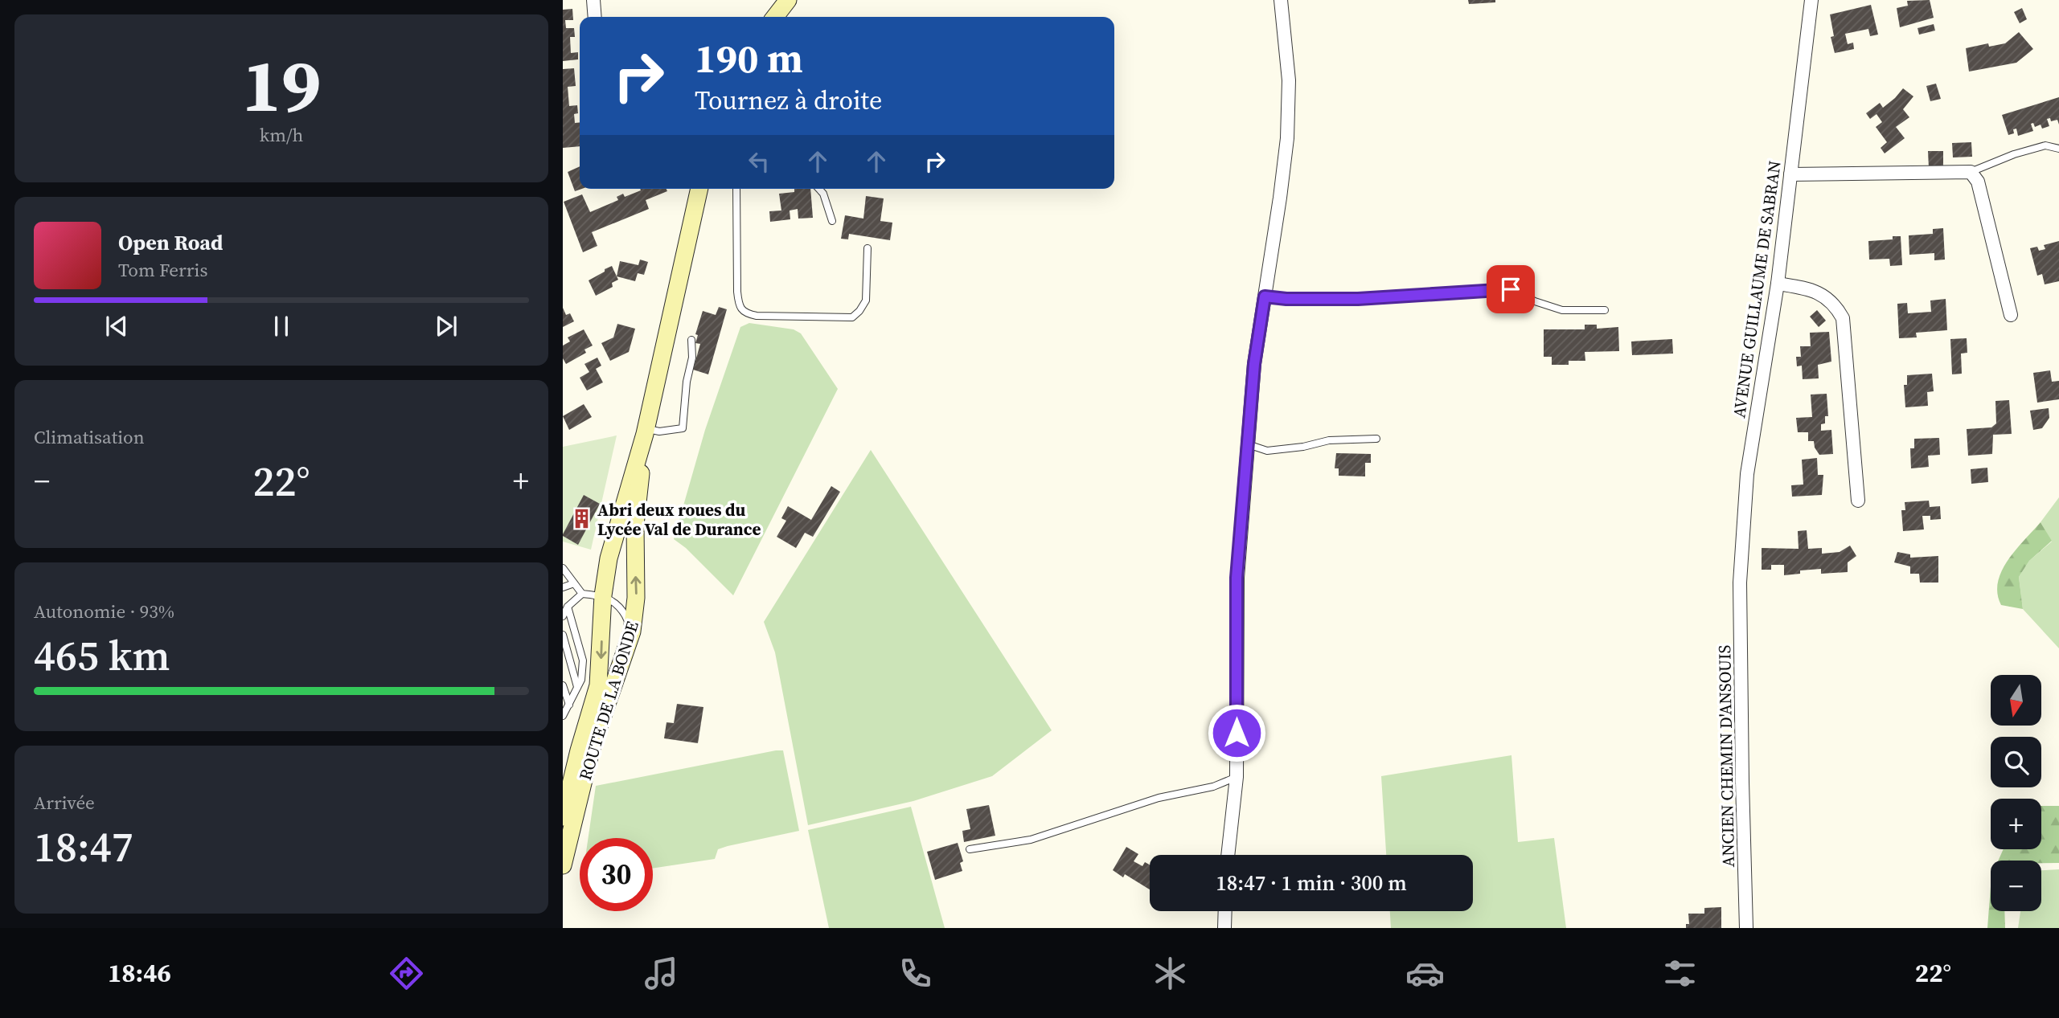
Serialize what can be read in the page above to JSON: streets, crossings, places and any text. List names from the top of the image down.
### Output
{
  "streets": {
    "main road": ["ROUTE DE LA BONDE"],
    "street": ["AVENUE GUILLAUME DE SABRAN", "ANCIEN CHEMIN D'ANSOUIS"]
  },
  "crossings": [
    ["AVENUE GUILLAUME DE SABRAN", "ANCIEN CHEMIN D'ANSOUIS"]
  ],
  "places": {
    "building": ["Abri deux roues du Lycée Val de Durance"]
  },
  "north": "bottom",
  "page": {
    "tile": [
      ["19", "km/h"],
      "Climatisation",
      ["Autonomie · 93%", "465 km"],
      ["Arrivée", "18:47"]
    ],
    "turn": ["190 m", "Tournez à droite"],
    "song": ["Open Road", "Tom Ferris"],
    "heat": ["−", "22°", "+"],
    "map_buttons": ["+", "−"],
    "limit": "30",
    "trip": "18:47 · 1 min · 300 m",
    "tabs": ["18:46", "22°"]
  }
}
